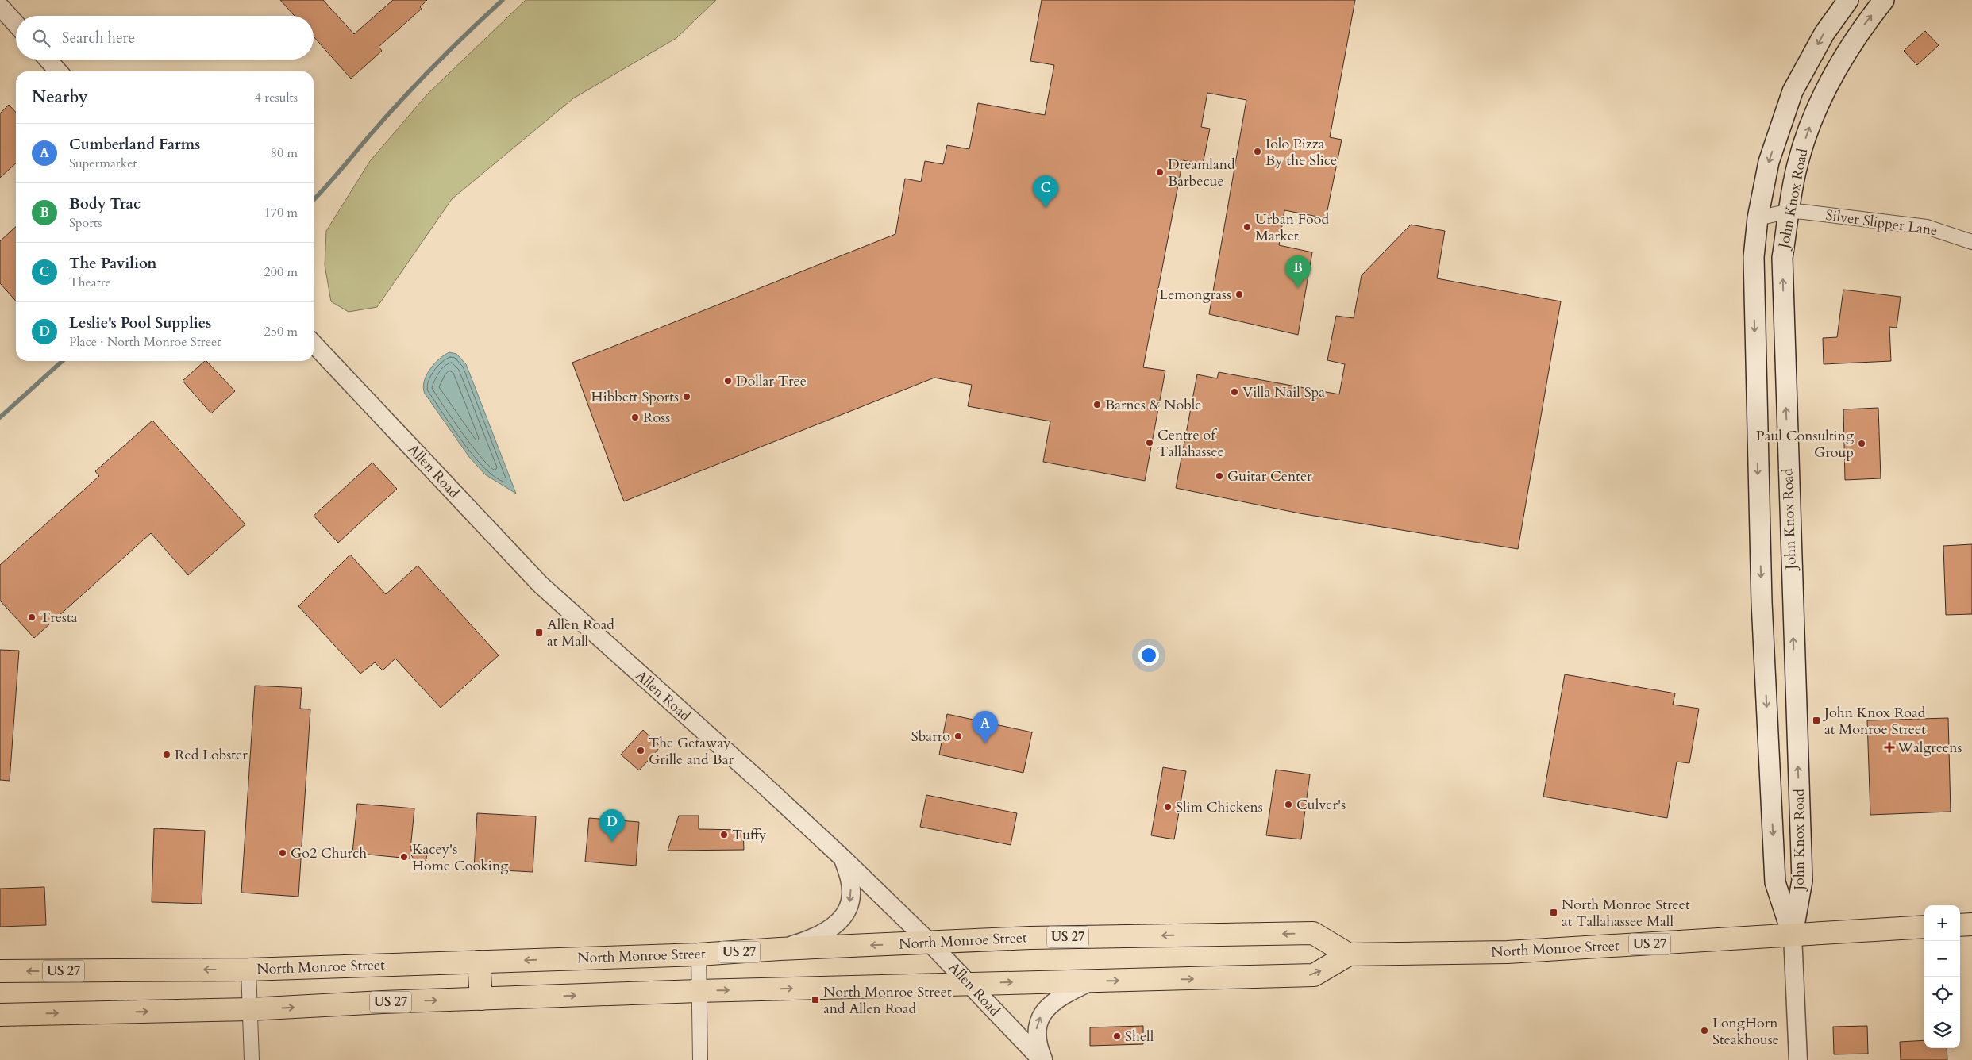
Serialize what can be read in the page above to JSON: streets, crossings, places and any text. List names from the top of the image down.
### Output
{
  "streets": {
    "main road": ["John Knox Road", "US 27", "North Monroe Street"],
    "street": ["Silver Slipper Lane", "Allen Road"]
  },
  "crossings": [
    ["John Knox Road", "Silver Slipper Lane"],
    ["John Knox Road", "North Monroe Street"],
    ["Allen Road", "North Monroe Street"]
  ],
  "places": {
    "other": [
      "Iolo Pizza By the Slice",
      "Dreamland Barbecue",
      "Urban Food Market",
      "Lemongrass",
      "Dollar Tree",
      "Villa Nail Spa",
      "Hibbett Sports",
      "Barnes & Noble",
      "Ross",
      "Centre of Tallahassee",
      "Paul Consulting Group",
      "Guitar Center",
      "Tresta",
      "Sbarro",
      "The Getaway Grille and Bar",
      "Red Lobster",
      "Culver's",
      "Slim Chickens",
      "Tuffy",
      "Go2 Church",
      "Kacey's Home Cooking",
      "LongHorn Steakhouse",
      "Shell"
    ],
    "transit": [
      "Allen Road at Mall",
      "John Knox Road at Monroe Street",
      "North Monroe Street at Tallahassee Mall",
      "North Monroe Street and Allen Road"
    ],
    "health": ["Walgreens"]
  },
  "page": {
    "search": "Search here",
    "heading": ["Nearby", "4 results"],
    "list": [
      {
        "mark": "A",
        "name": "Cumberland Farms",
        "note": "Supermarket",
        "value": "80 m"
      },
      {
        "mark": "B",
        "name": "Body Trac",
        "note": "Sports",
        "value": "170 m"
      },
      {
        "mark": "C",
        "name": "The Pavilion",
        "note": "Theatre",
        "value": "200 m"
      },
      {
        "mark": "D",
        "name": "Leslie's Pool Supplies",
        "note": "Place · North Monroe Street",
        "value": "250 m"
      }
    ],
    "pins": [
      "C",
      "B",
      "A",
      "D"
    ],
    "map_buttons": ["+", "−"]
  }
}
